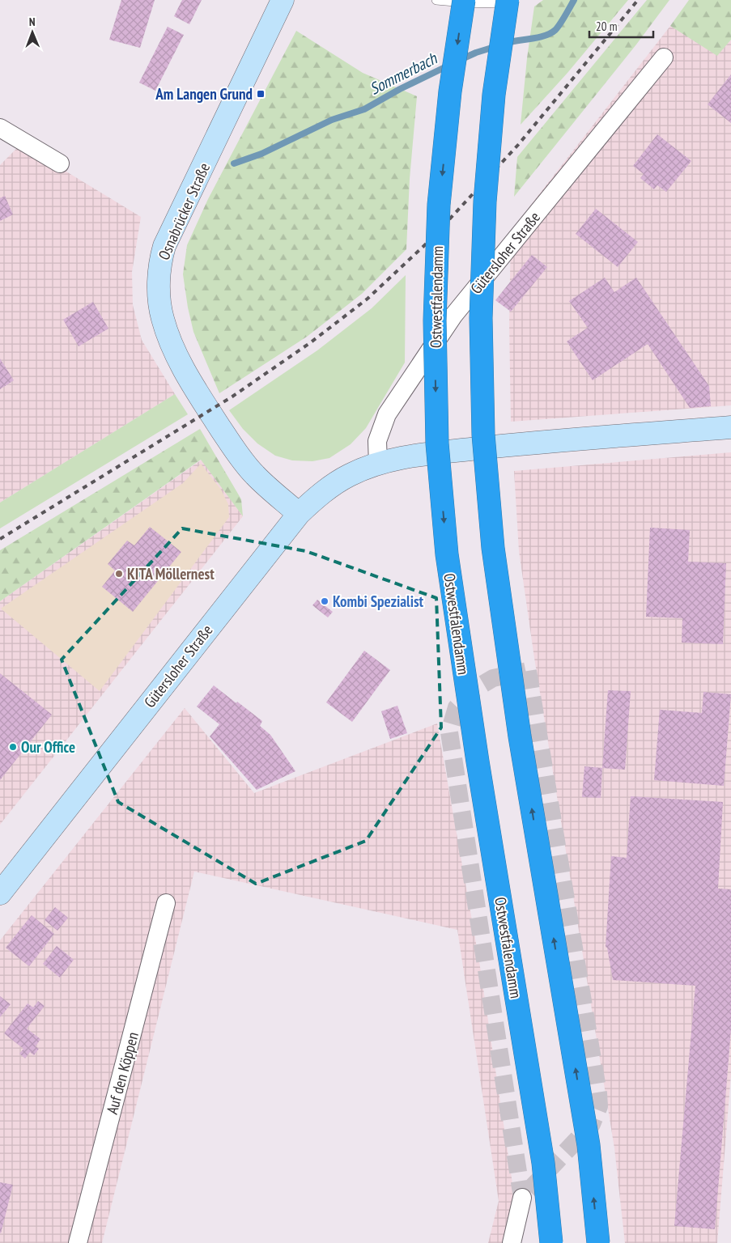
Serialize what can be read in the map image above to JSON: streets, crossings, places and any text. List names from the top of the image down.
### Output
{
  "streets": {
    "highway": ["Ostwestfalendamm"],
    "main road": ["Osnabrücker Straße", "Gütersloher Straße"],
    "street": ["Auf den Köppen"]
  },
  "crossings": [
    ["Osnabrücker Straße", "Gütersloher Straße"]
  ],
  "water": ["Sommerbach"],
  "places": {
    "transit": ["Am Langen Grund"],
    "other": ["KITA Möllernest", "Kombi Spezialist", "Our Office"]
  },
  "scale_bar": "20 m",
  "north": "top"
}
